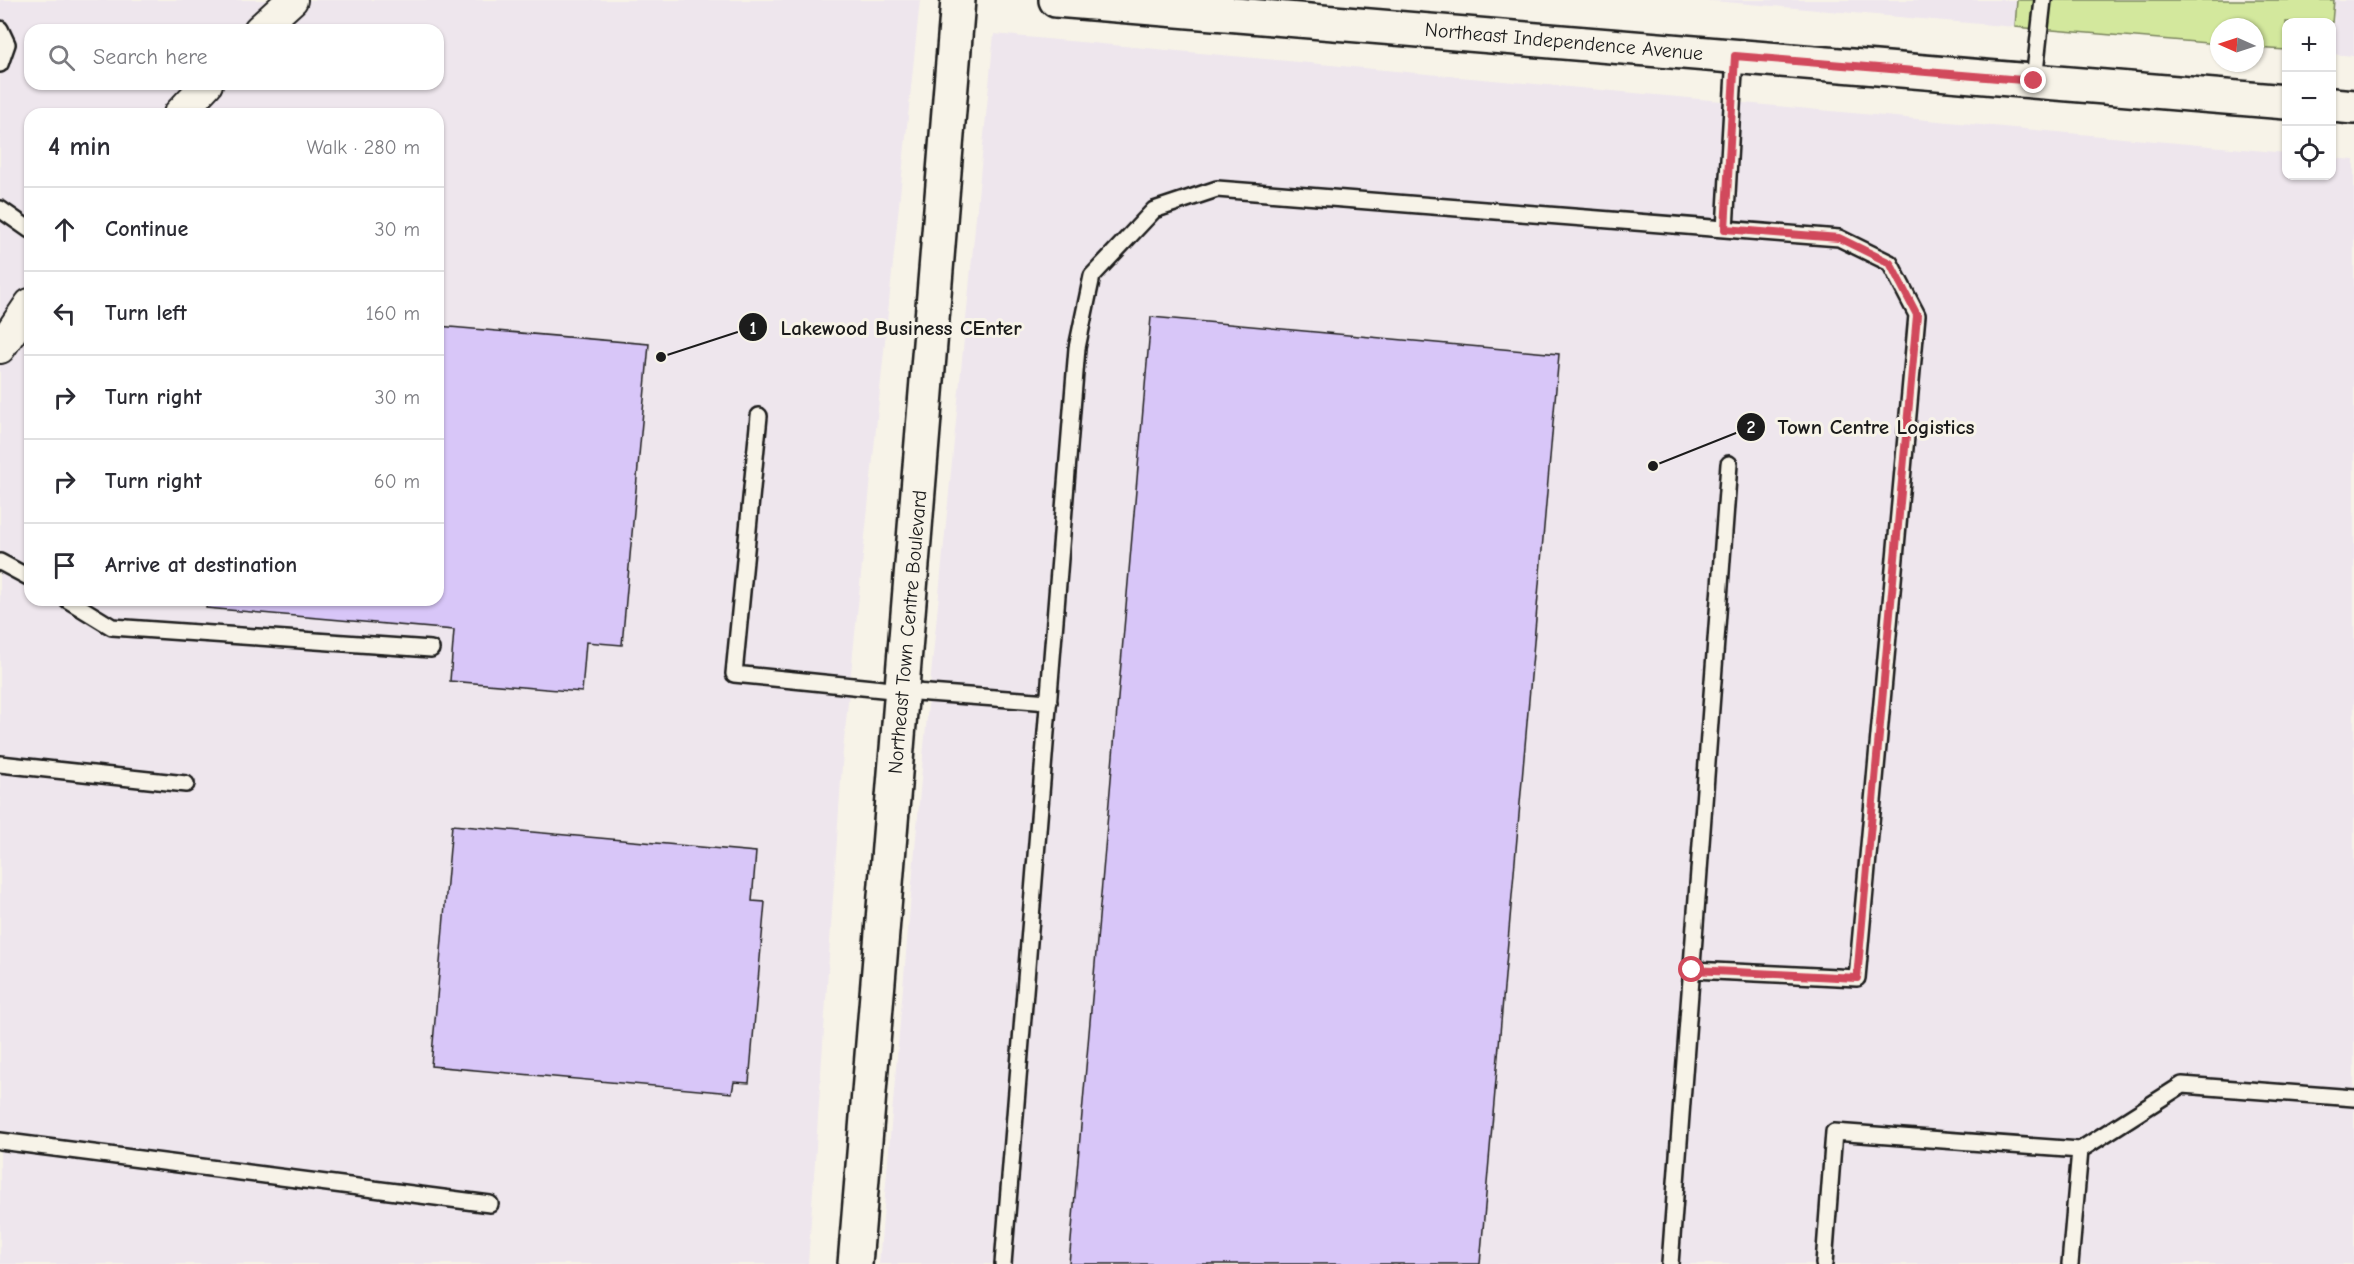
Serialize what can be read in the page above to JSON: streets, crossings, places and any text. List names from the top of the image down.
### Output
{
  "streets": {
    "street": ["Northeast Independence Avenue", "Northeast Town Centre Boulevard"]
  },
  "places": ["Lakewood Business CEnter", "Town Centre Logistics"],
  "north": "left",
  "page": {
    "map_buttons": ["+", "−"],
    "search": "Search here",
    "heading": ["4 min", "Walk · 280 m"],
    "list": [
      ["Continue", "30 m"],
      ["Turn left", "160 m"],
      ["Turn right", "30 m"],
      ["Turn right", "60 m"],
      "Arrive at destination"
    ]
  }
}
